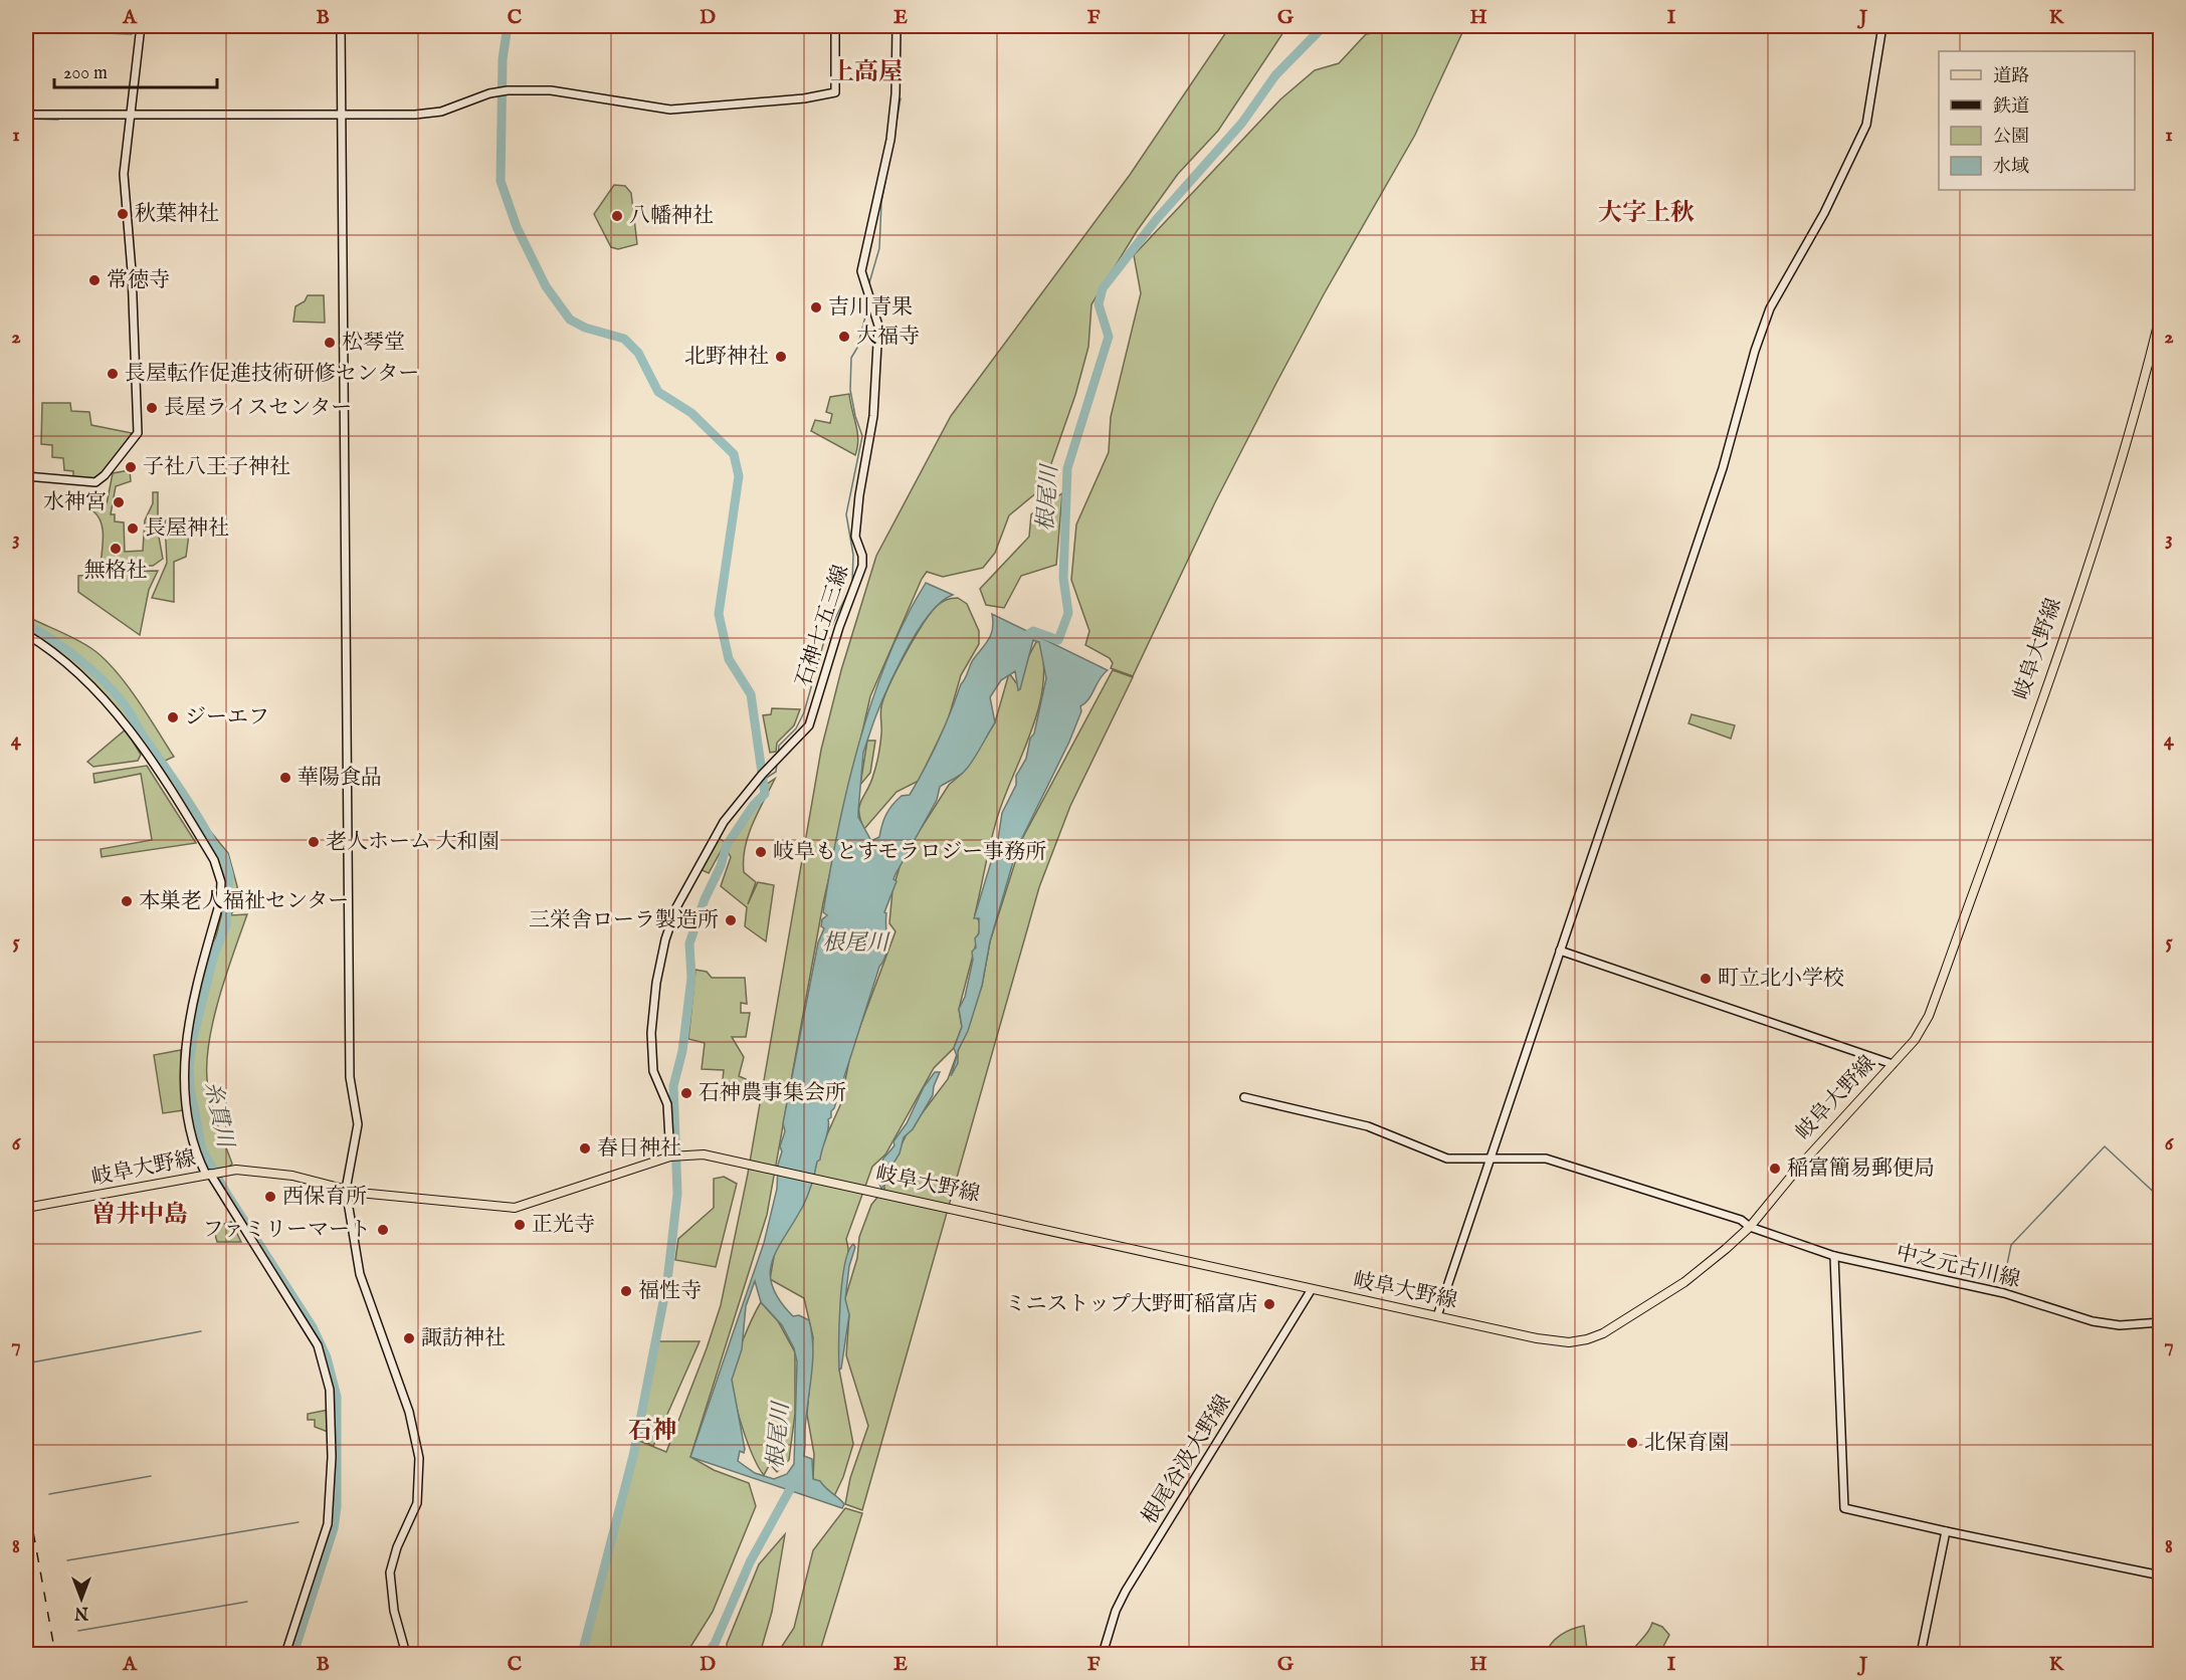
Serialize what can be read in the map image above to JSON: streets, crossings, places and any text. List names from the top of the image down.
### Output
{
  "streets": {
    "main road": ["岐阜大野線"],
    "street": ["石神七五三線", "中之元古川線", "根尾谷汲大野線"]
  },
  "crossings": [
    ["石神七五三線", "岐阜大野線"],
    ["岐阜大野線", "中之元古川線"],
    ["岐阜大野線", "根尾谷汲大野線"]
  ],
  "districts": [
    "上高屋",
    "大字上秋",
    "曽井中島",
    "石神"
  ],
  "water": ["根尾川", "糸貫川"],
  "places": [
    "秋葉神社",
    "八幡神社",
    "常徳寺",
    "吉川青果",
    "大福寺",
    "松琴堂",
    "北野神社",
    "長屋転作促進技術研修センター",
    "長屋ライスセンター",
    "子社八王子神社",
    "水神宮",
    "長屋神社",
    "無格社",
    "ジーエフ",
    "華陽食品",
    "老人ホーム 大和園",
    "岐阜もとすモラロジー事務所",
    "本巣老人福祉センター",
    "三栄舎ローラ製造所",
    "町立北小学校",
    "石神農事集会所",
    "春日神社",
    "稲富簡易郵便局",
    "西保育所",
    "正光寺",
    "ファミリーマート",
    "福性寺",
    "ミニストップ大野町稲富店",
    "諏訪神社",
    "北保育園"
  ],
  "legend": [
    "道路",
    "鉄道",
    "公園",
    "水域"
  ],
  "scale_bar": "200 m",
  "north": "bottom",
  "grid": {
    "columns": [
      "A",
      "B",
      "C",
      "D",
      "E",
      "F",
      "G",
      "H",
      "I",
      "J",
      "K"
    ],
    "rows": [
      "1",
      "2",
      "3",
      "4",
      "5",
      "6",
      "7",
      "8"
    ]
  }
}
